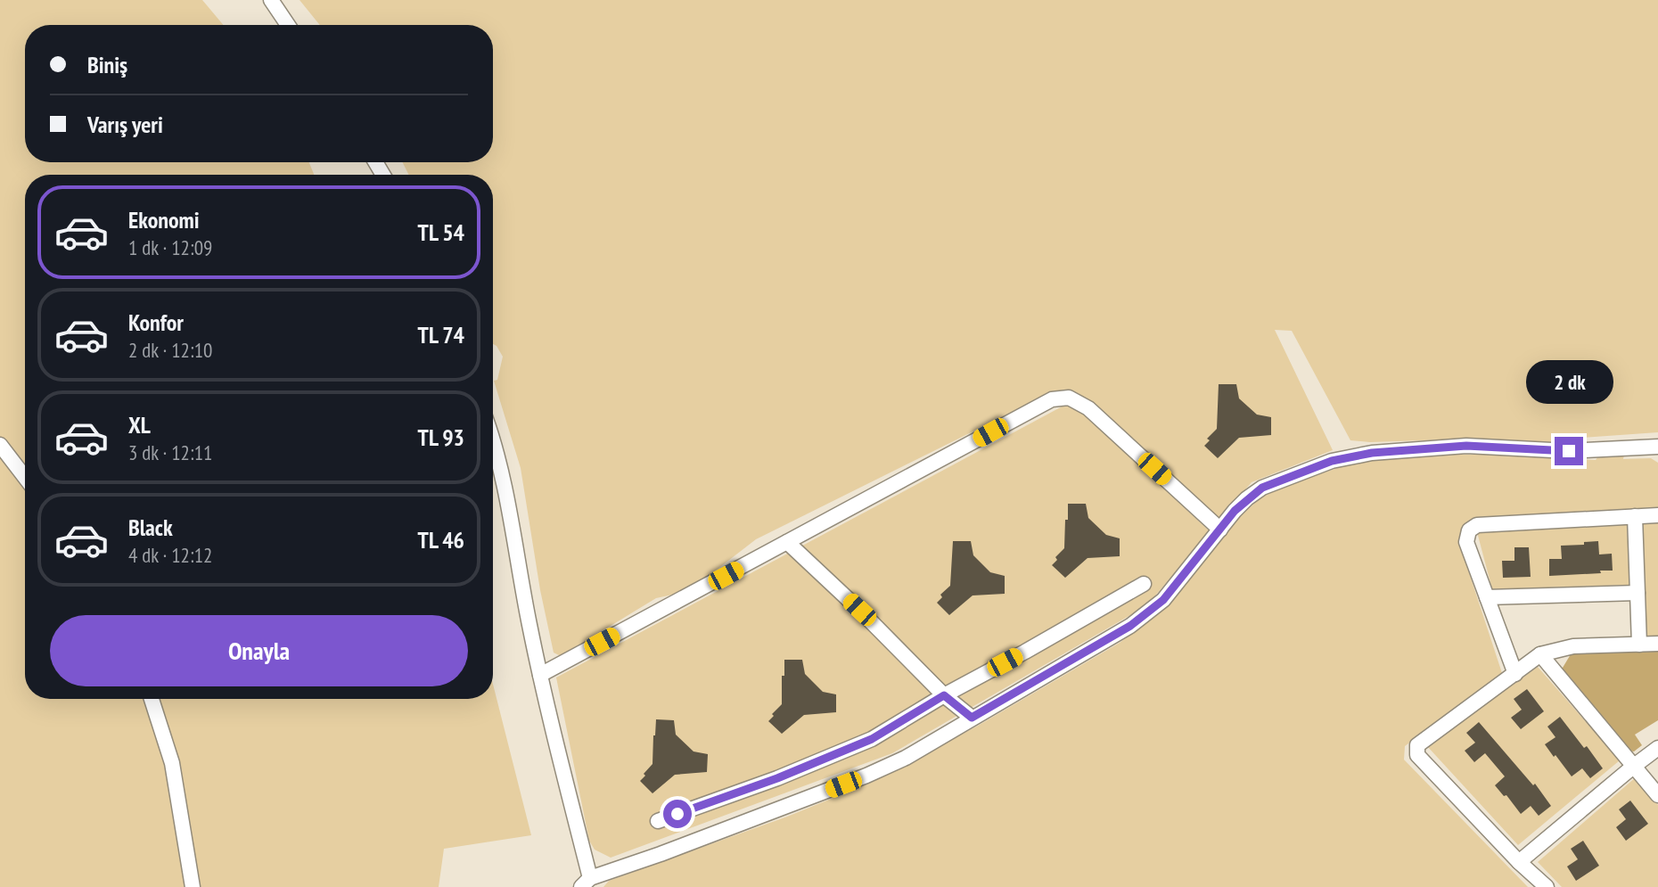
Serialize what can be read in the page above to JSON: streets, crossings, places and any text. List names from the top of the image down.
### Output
{
  "page": {
    "banner": ["Biniş", "Varış yeri"],
    "list": [
      {
        "name": "Ekonomi",
        "note": "1 dk · 12:09",
        "value": "TL 54"
      },
      {
        "name": "Konfor",
        "note": "2 dk · 12:10",
        "value": "TL 74"
      },
      {
        "name": "XL",
        "note": "3 dk · 12:11",
        "value": "TL 93"
      },
      {
        "name": "Black",
        "note": "4 dk · 12:12",
        "value": "TL 46"
      }
    ],
    "bubble": "2 dk",
    "buttons": "Onayla"
  }
}
